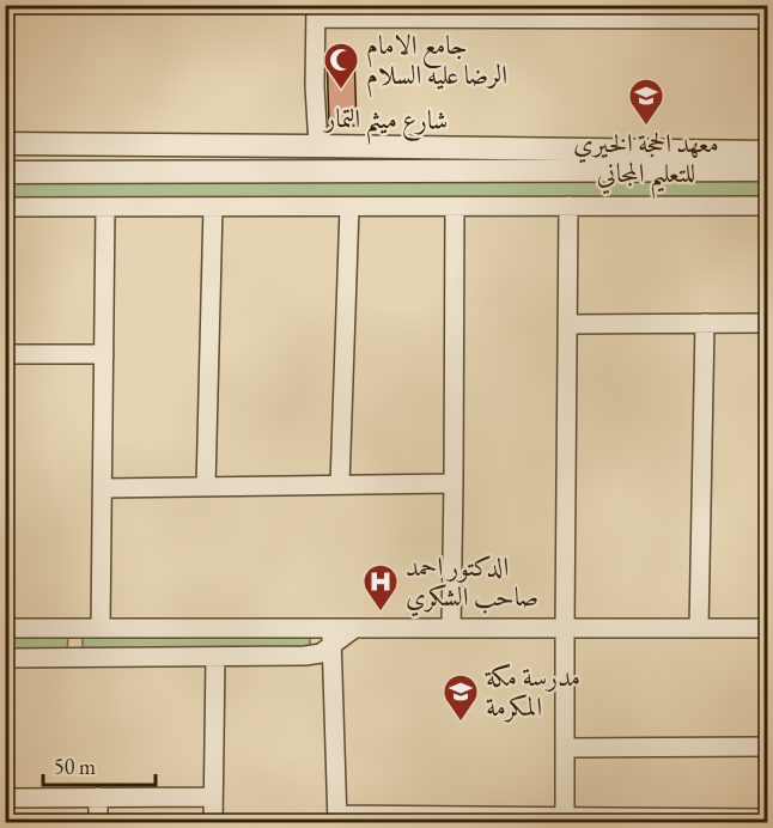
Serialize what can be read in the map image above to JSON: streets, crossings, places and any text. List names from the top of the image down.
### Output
{
  "streets": {
    "street": ["شارع ميثم التمار"]
  },
  "places": {
    "mosque": ["جامع الامام الرضا عليه السلام"],
    "school or university": ["معهد الحجة الخيري للتعليم المجاني", "مدرسة مكة المكرمة"],
    "hospital": ["الدكتور احمد صاحب الشكري"]
  },
  "scale_bar": "50 m"
}
